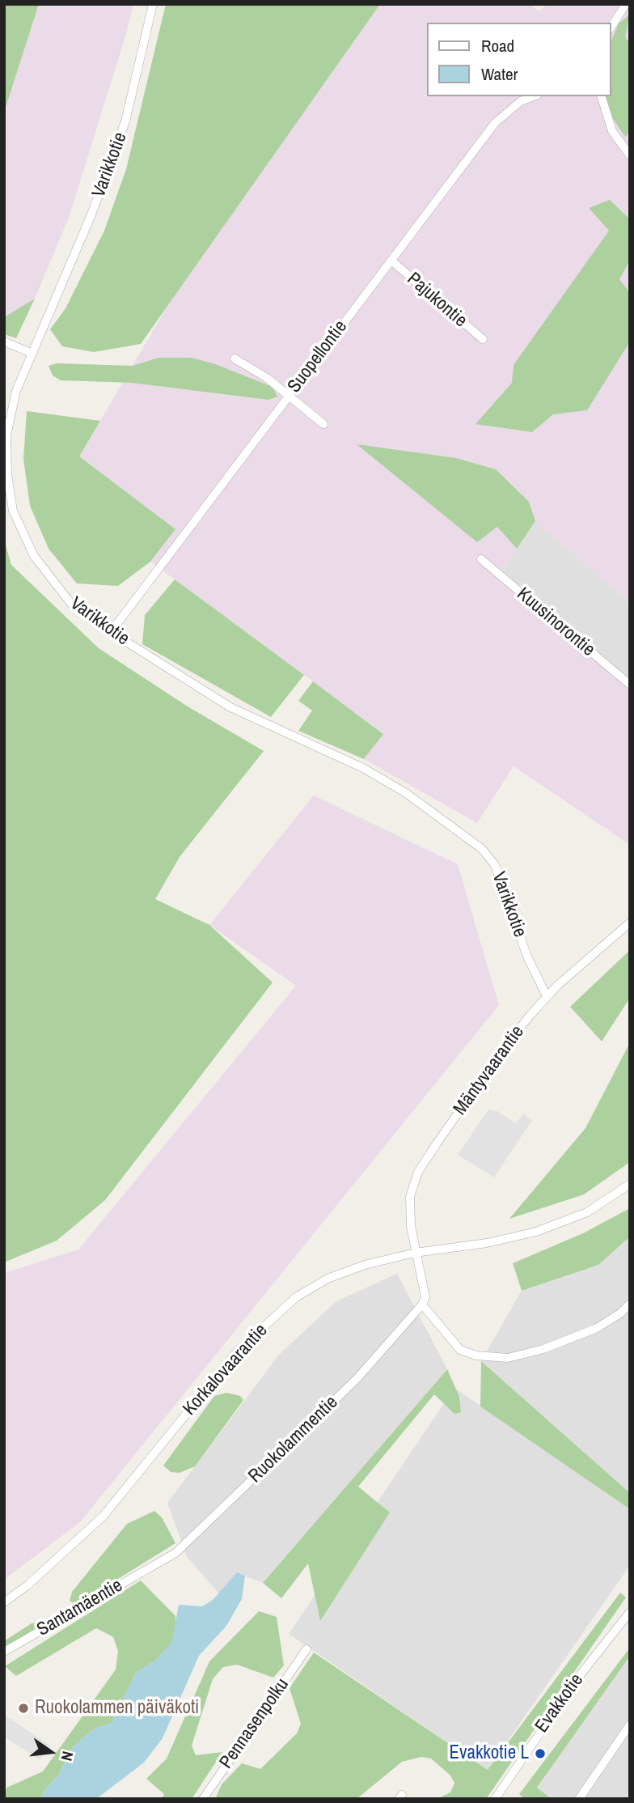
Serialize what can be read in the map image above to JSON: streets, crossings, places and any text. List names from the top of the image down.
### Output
{
  "streets": {
    "street": [
      "Varikkotie",
      "Pajukontie",
      "Suopellontie",
      "Kuusinorontie",
      "Mäntyvaarantie",
      "Korkalovaarantie",
      "Ruokolammentie",
      "Santamäentie",
      "Evakkotie",
      "Pennasenpolku"
    ]
  },
  "crossings": [
    ["Varikkotie", "Suopellontie"],
    ["Varikkotie", "Mäntyvaarantie"],
    ["Pajukontie", "Suopellontie"],
    ["Mäntyvaarantie", "Korkalovaarantie"],
    ["Mäntyvaarantie", "Ruokolammentie"],
    ["Ruokolammentie", "Santamäentie"]
  ],
  "places": ["Ruokolammen päiväkoti", "Evakkotie L"],
  "legend": ["Road", "Water"],
  "north": "right"
}
